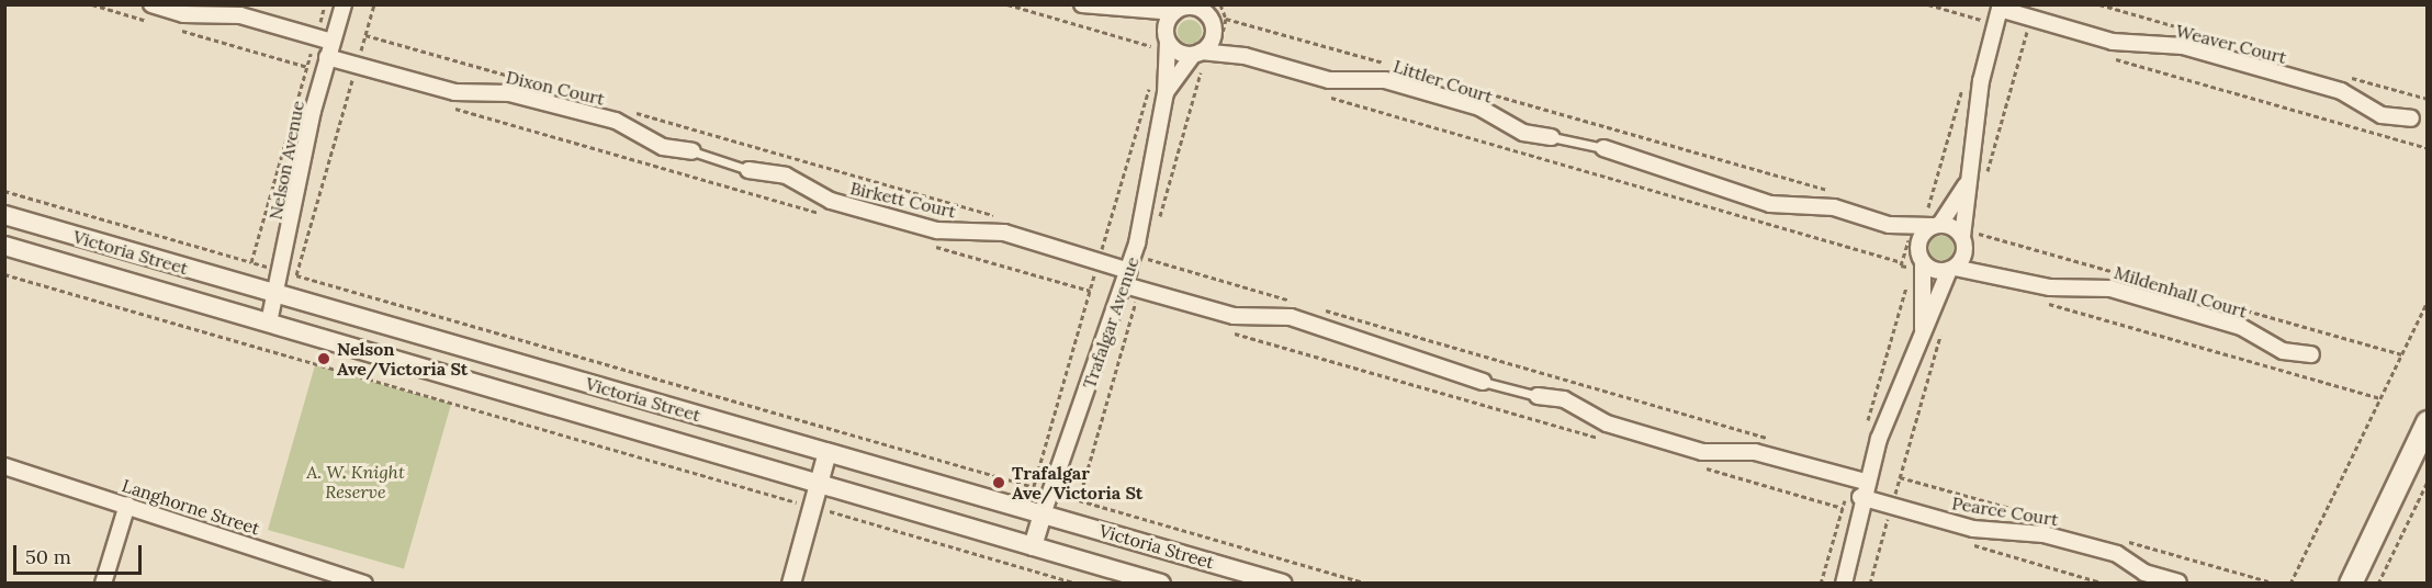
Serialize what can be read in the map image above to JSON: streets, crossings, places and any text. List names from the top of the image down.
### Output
{
  "streets": {
    "street": [
      "Weaver Court",
      "Littler Court",
      "Dixon Court",
      "Nelson Avenue",
      "Birkett Court",
      "Victoria Street",
      "Mildenhall Court",
      "Trafalgar Avenue",
      "Langhorne Street",
      "Pearce Court"
    ]
  },
  "crossings": [
    ["Littler Court", "Trafalgar Avenue"],
    ["Dixon Court", "Nelson Avenue"],
    ["Nelson Avenue", "Victoria Street"],
    ["Birkett Court", "Trafalgar Avenue"],
    ["Victoria Street", "Trafalgar Avenue"]
  ],
  "parks": ["A. W. Knight Reserve"],
  "places": ["Nelson Ave/Victoria St", "Trafalgar Ave/Victoria St"],
  "scale_bar": "50 m"
}
